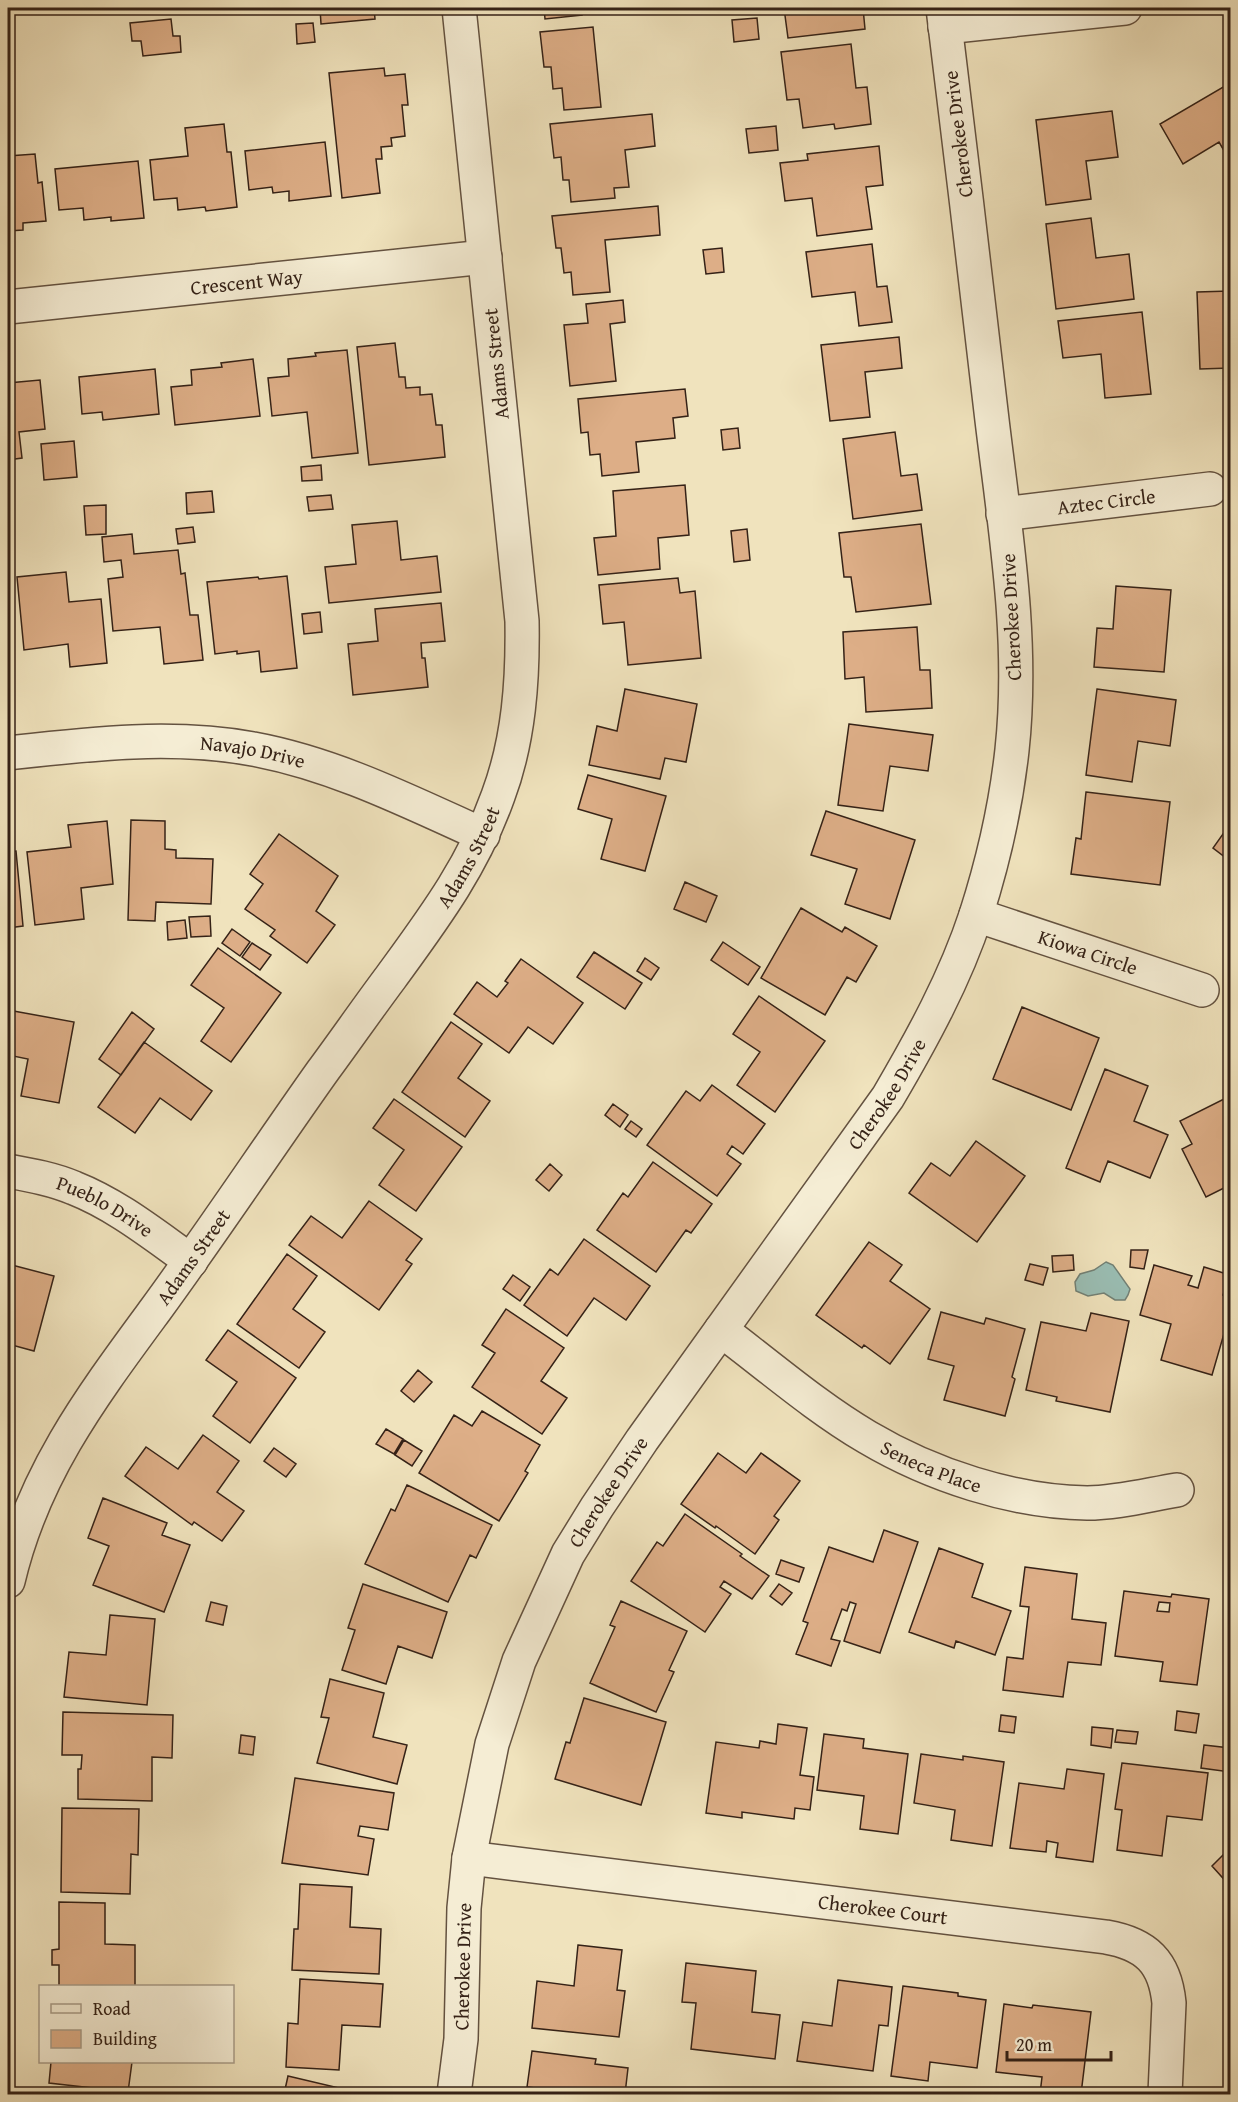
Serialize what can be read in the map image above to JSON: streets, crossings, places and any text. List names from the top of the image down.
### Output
{
  "streets": {
    "street": [
      "Cherokee Drive",
      "Crescent Way",
      "Adams Street",
      "Aztec Circle",
      "Navajo Drive",
      "Kiowa Circle",
      "Pueblo Drive",
      "Seneca Place",
      "Cherokee Court"
    ]
  },
  "crossings": [
    ["Cherokee Drive", "Aztec Circle"],
    ["Cherokee Drive", "Kiowa Circle"],
    ["Cherokee Drive", "Seneca Place"],
    ["Cherokee Drive", "Cherokee Court"],
    ["Crescent Way", "Adams Street"],
    ["Adams Street", "Navajo Drive"],
    ["Adams Street", "Pueblo Drive"]
  ],
  "legend": ["Road", "Building"],
  "scale_bar": "20 m"
}
